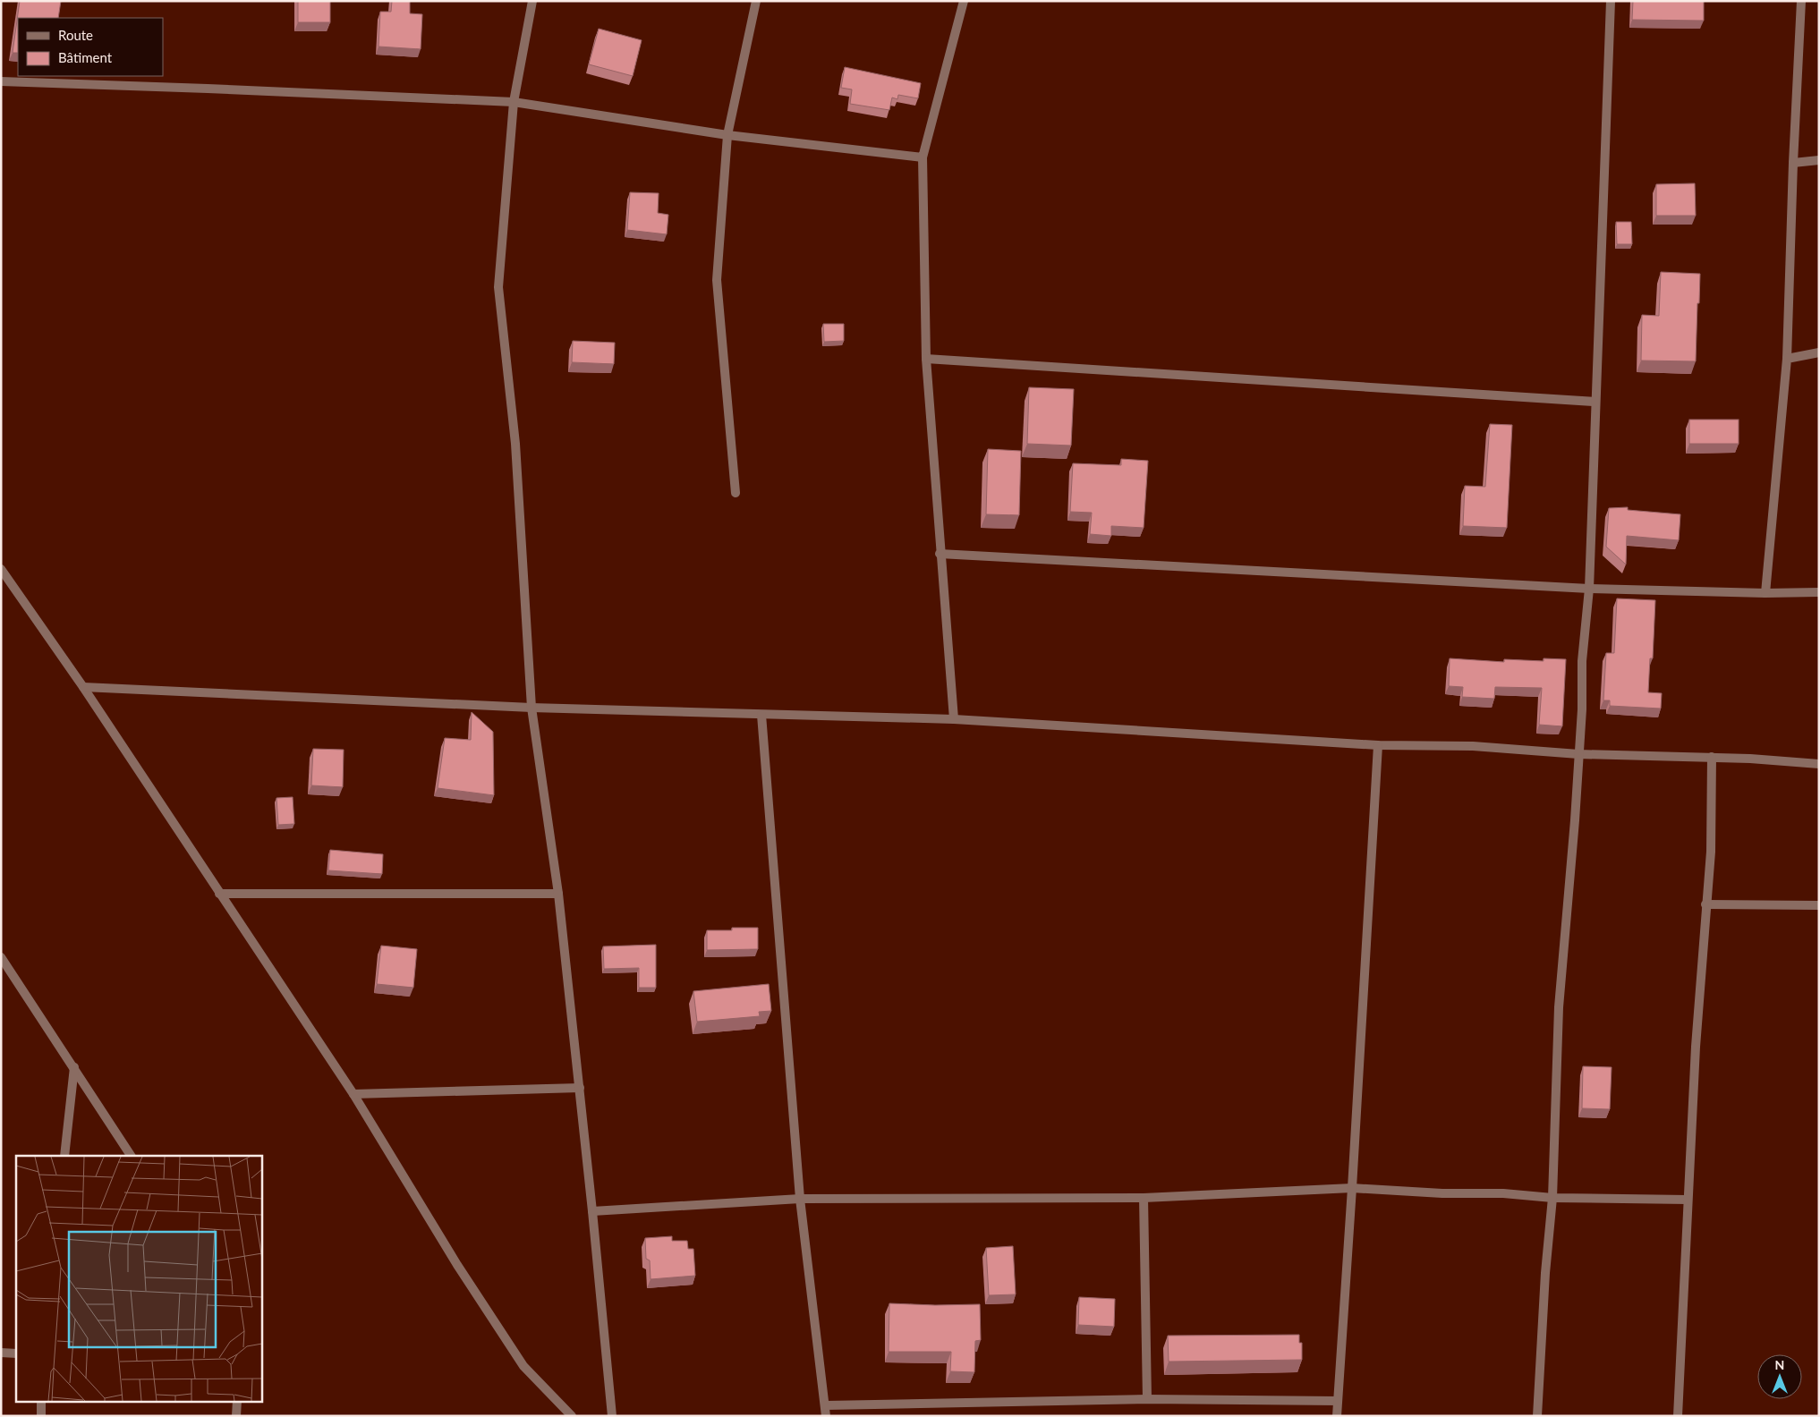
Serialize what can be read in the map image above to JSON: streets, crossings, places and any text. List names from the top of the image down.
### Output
{
  "legend": ["Route", "Bâtiment"],
  "north": "top"
}
